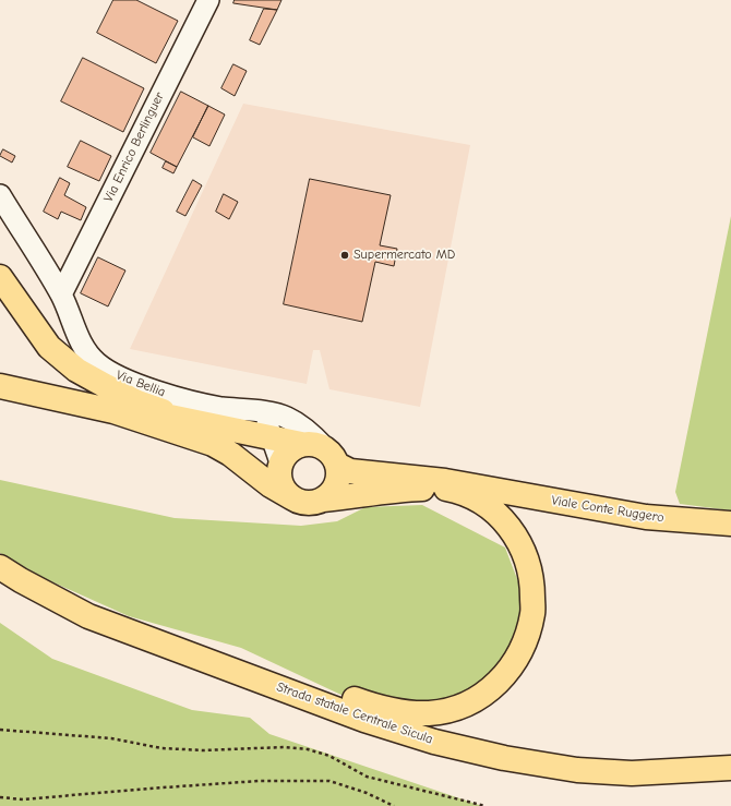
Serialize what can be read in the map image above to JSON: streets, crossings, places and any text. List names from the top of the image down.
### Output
{
  "streets": {
    "main road": ["Viale Conte Ruggero", "Strada statale Centrale Sicula"],
    "street": ["Via Enrico Berlinguer", "Via Bellia"]
  },
  "crossings": [
    ["Via Enrico Berlinguer", "Via Bellia"]
  ],
  "places": ["Supermercato MD"]
}
